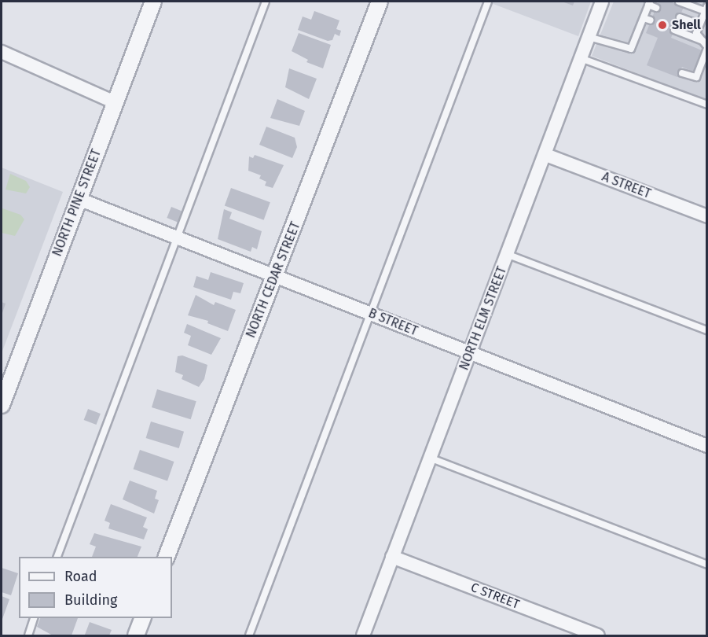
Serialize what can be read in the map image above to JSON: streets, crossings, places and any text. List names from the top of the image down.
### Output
{
  "streets": {
    "street": [
      "A STREET",
      "NORTH PINE STREET",
      "NORTH CEDAR STREET",
      "NORTH ELM STREET",
      "B STREET",
      "C STREET"
    ]
  },
  "crossings": [
    ["A STREET", "NORTH ELM STREET"],
    ["NORTH PINE STREET", "B STREET"],
    ["NORTH CEDAR STREET", "B STREET"],
    ["NORTH ELM STREET", "B STREET"],
    ["NORTH ELM STREET", "C STREET"]
  ],
  "places": ["Shell"],
  "legend": ["Road", "Building"]
}
